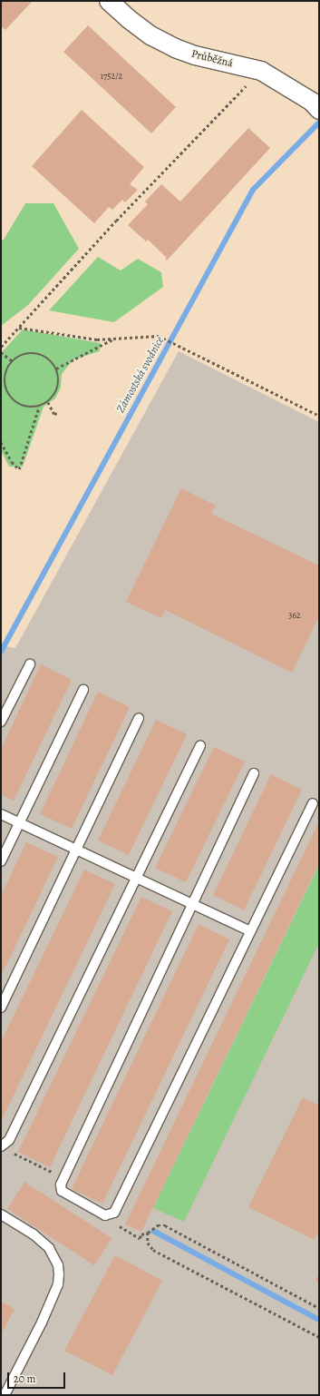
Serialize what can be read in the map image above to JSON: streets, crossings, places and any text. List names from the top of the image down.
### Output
{
  "streets": {
    "street": ["Průběžná"]
  },
  "water": ["Zámostská svodnice"],
  "house_numbers": ["1752/2", "362"],
  "scale_bar": "20 m"
}
